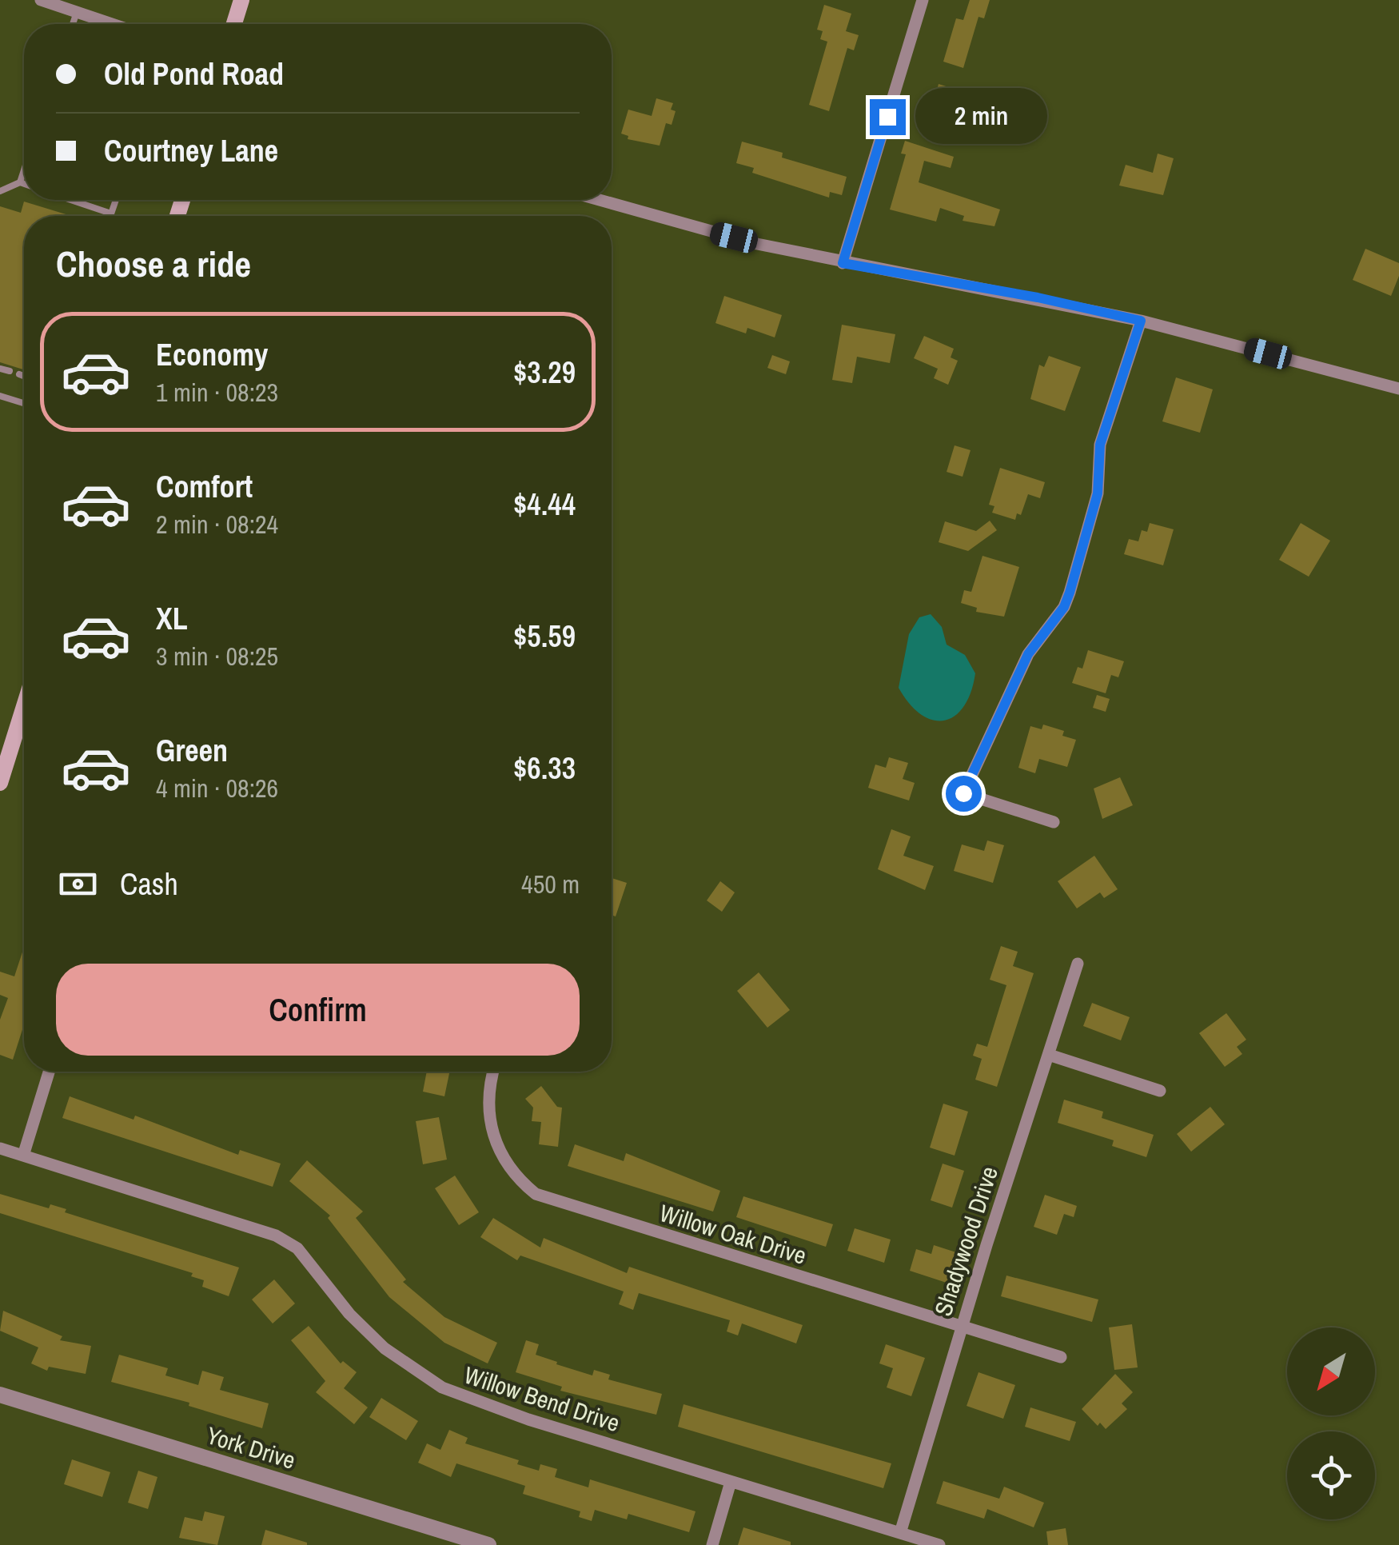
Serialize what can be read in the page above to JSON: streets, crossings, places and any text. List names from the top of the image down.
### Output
{
  "streets": {
    "street": [
      "Willow Oak Drive",
      "Shadywood Drive",
      "Willow Bend Drive",
      "York Drive"
    ]
  },
  "crossings": [
    ["Willow Oak Drive", "Shadywood Drive"],
    ["Shadywood Drive", "Willow Bend Drive"]
  ],
  "north": "bottom left",
  "page": {
    "banner": ["Old Pond Road", "Courtney Lane"],
    "bubble": "2 min",
    "heading": "Choose a ride",
    "list": [
      {
        "name": "Economy",
        "note": "1 min · 08:23",
        "value": "$3.29"
      },
      {
        "name": "Comfort",
        "note": "2 min · 08:24",
        "value": "$4.44"
      },
      {
        "name": "XL",
        "note": "3 min · 08:25",
        "value": "$5.59"
      },
      {
        "name": "Green",
        "note": "4 min · 08:26",
        "value": "$6.33"
      }
    ],
    "pay": ["Cash", "450 m"],
    "buttons": "Confirm"
  }
}
